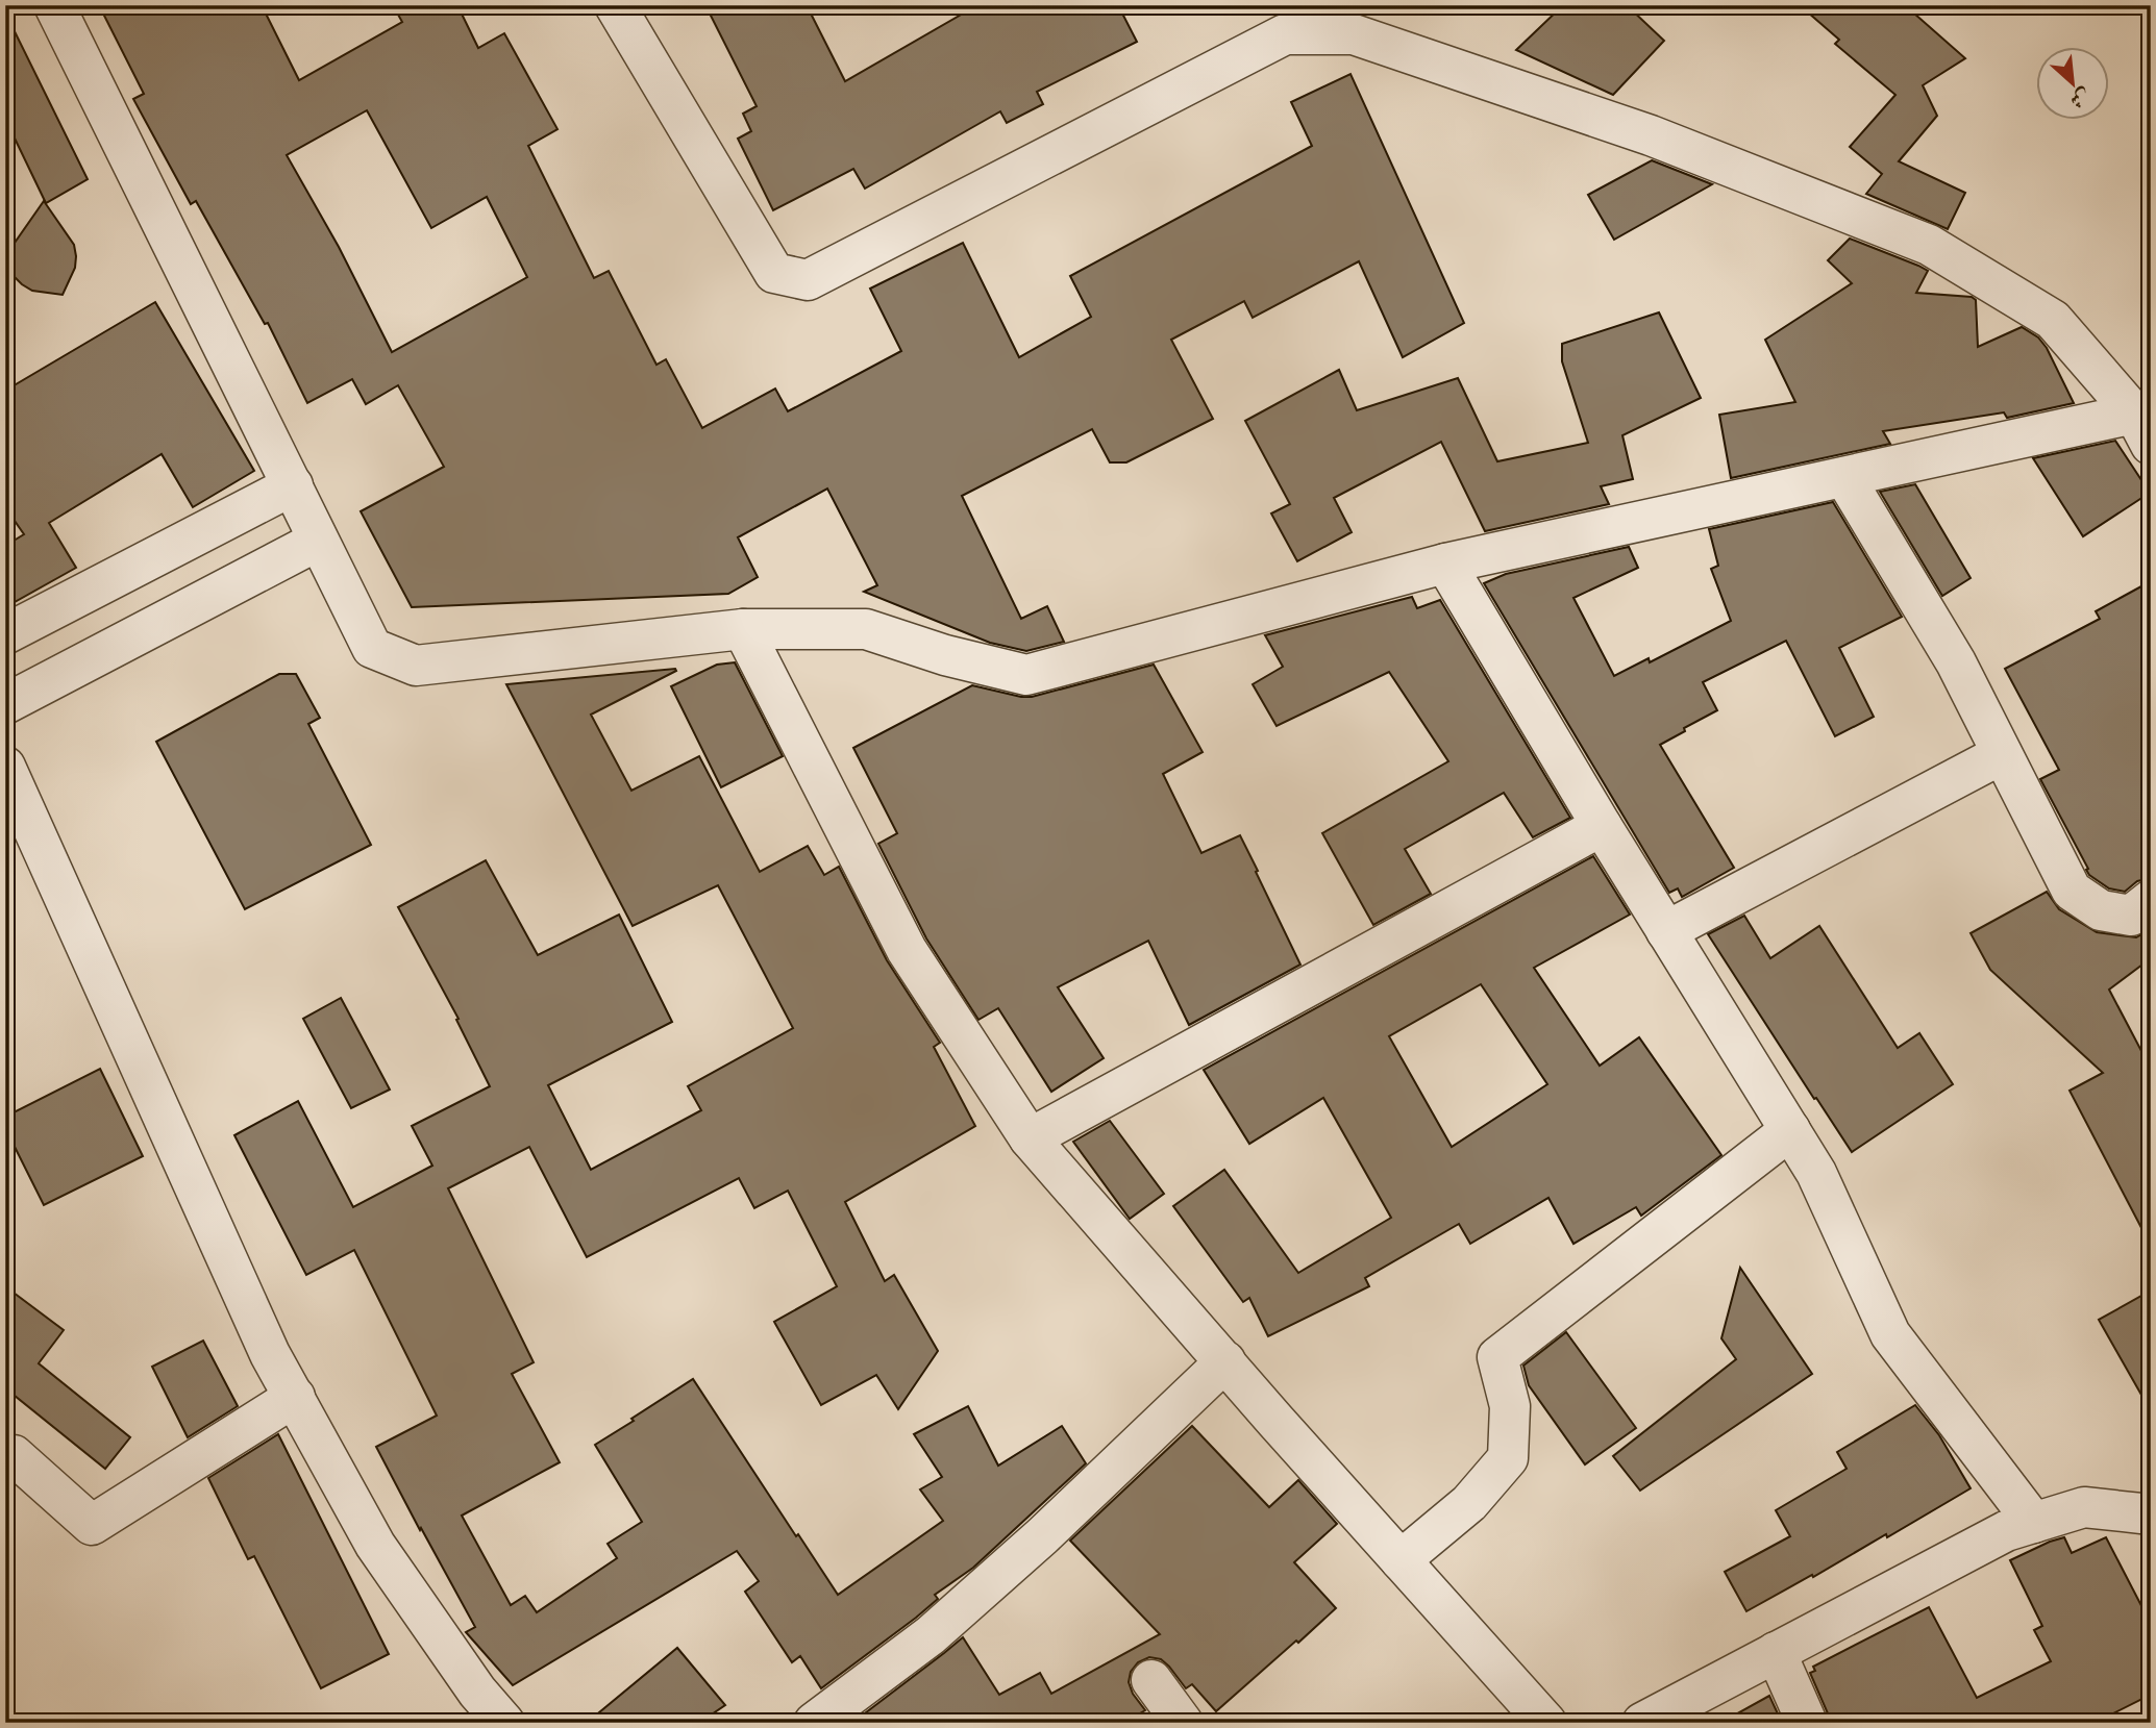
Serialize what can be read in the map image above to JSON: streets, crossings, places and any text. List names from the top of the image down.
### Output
{
  "north": "bottom right"
}
